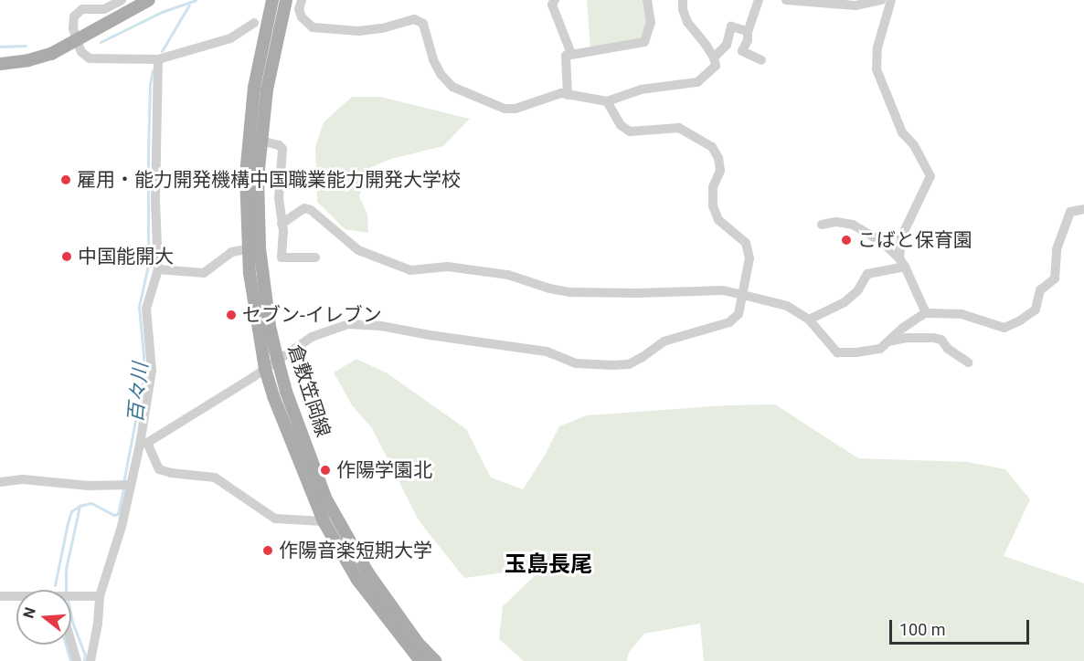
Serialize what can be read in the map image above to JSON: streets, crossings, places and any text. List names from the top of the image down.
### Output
{
  "streets": {
    "main road": ["倉敷笠岡線"]
  },
  "districts": ["玉島長尾"],
  "water": ["百々川"],
  "places": [
    "雇用・能力開発機構中国職業能力開発大学校",
    "こばと保育園",
    "中国能開大",
    "セブン-イレブン",
    "作陽学園北",
    "作陽音楽短期大学"
  ],
  "scale_bar": "100 m",
  "north": "left"
}
